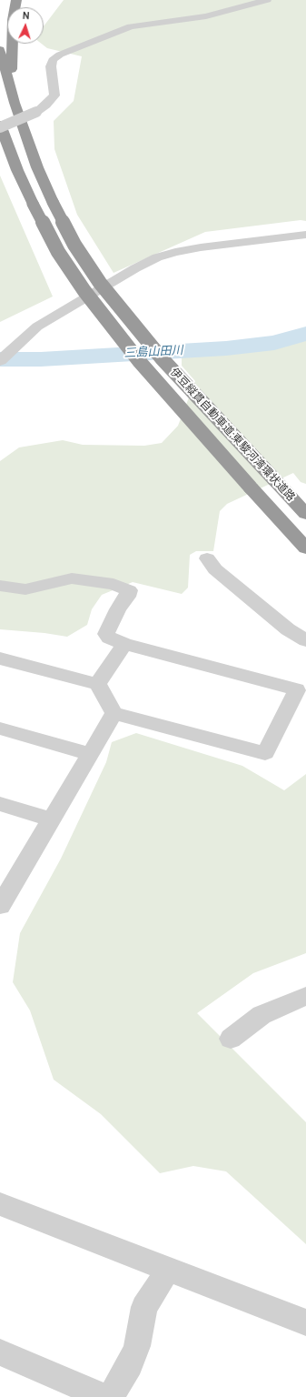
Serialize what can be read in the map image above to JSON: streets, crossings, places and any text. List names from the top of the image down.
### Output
{
  "streets": {
    "highway": ["伊豆縦貫自動車道;東駿河湾環状道路"]
  },
  "water": ["三島山田川"],
  "north": "top"
}
